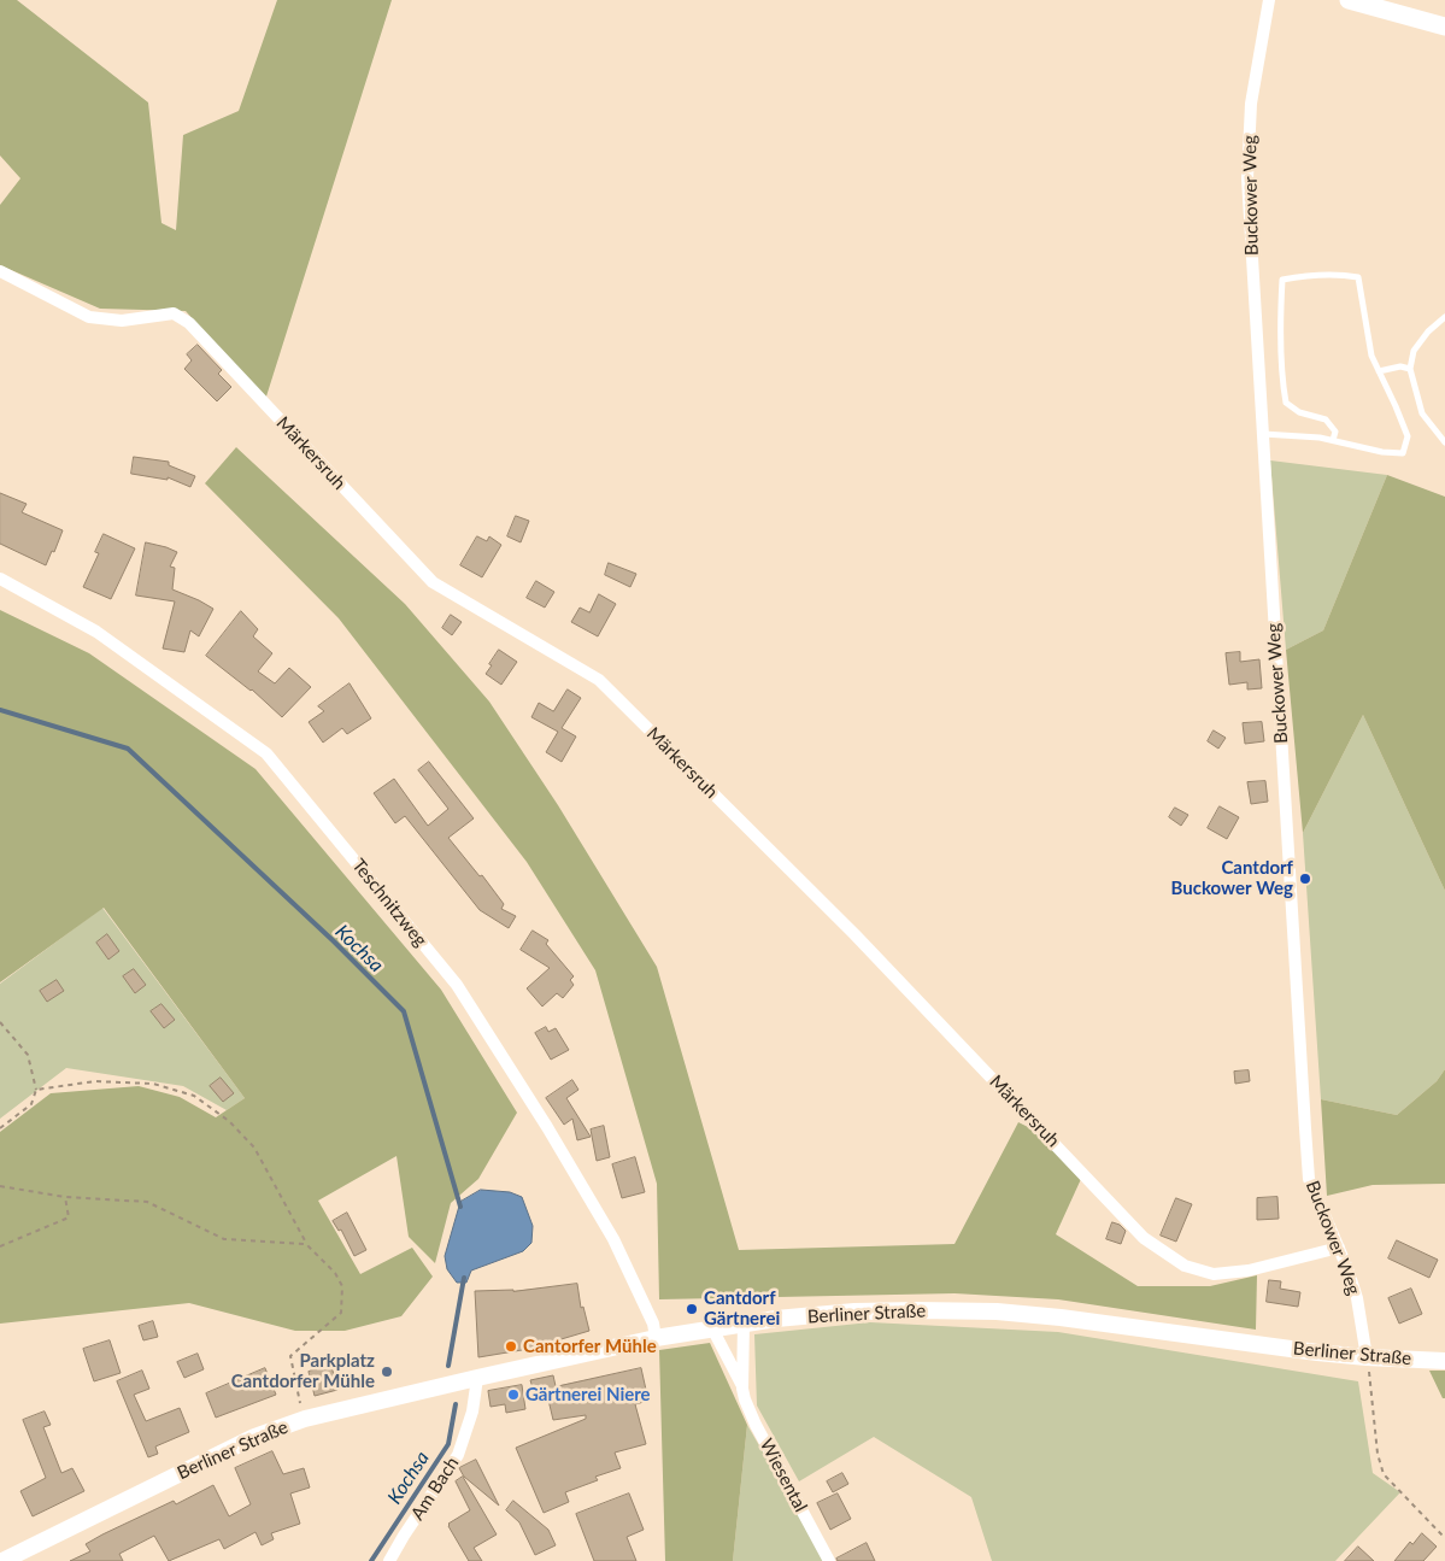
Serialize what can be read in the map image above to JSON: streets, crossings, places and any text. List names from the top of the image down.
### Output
{
  "streets": {
    "main road": ["Berliner Straße"],
    "street": [
      "Buckower Weg",
      "Märkersruh",
      "Teschnitzweg",
      "Wiesental",
      "Am Bach"
    ]
  },
  "crossings": [
    ["Buckower Weg", "Märkersruh"],
    ["Buckower Weg", "Berliner Straße"],
    ["Teschnitzweg", "Berliner Straße"],
    ["Berliner Straße", "Wiesental"],
    ["Berliner Straße", "Am Bach"]
  ],
  "water": ["Kochsa"],
  "places": [
    "Cantdorf Buckower Weg",
    "Cantdorf Gärtnerei",
    "Cantorfer Mühle",
    "Parkplatz Cantdorfer Mühle",
    "Gärtnerei Niere"
  ]
}
